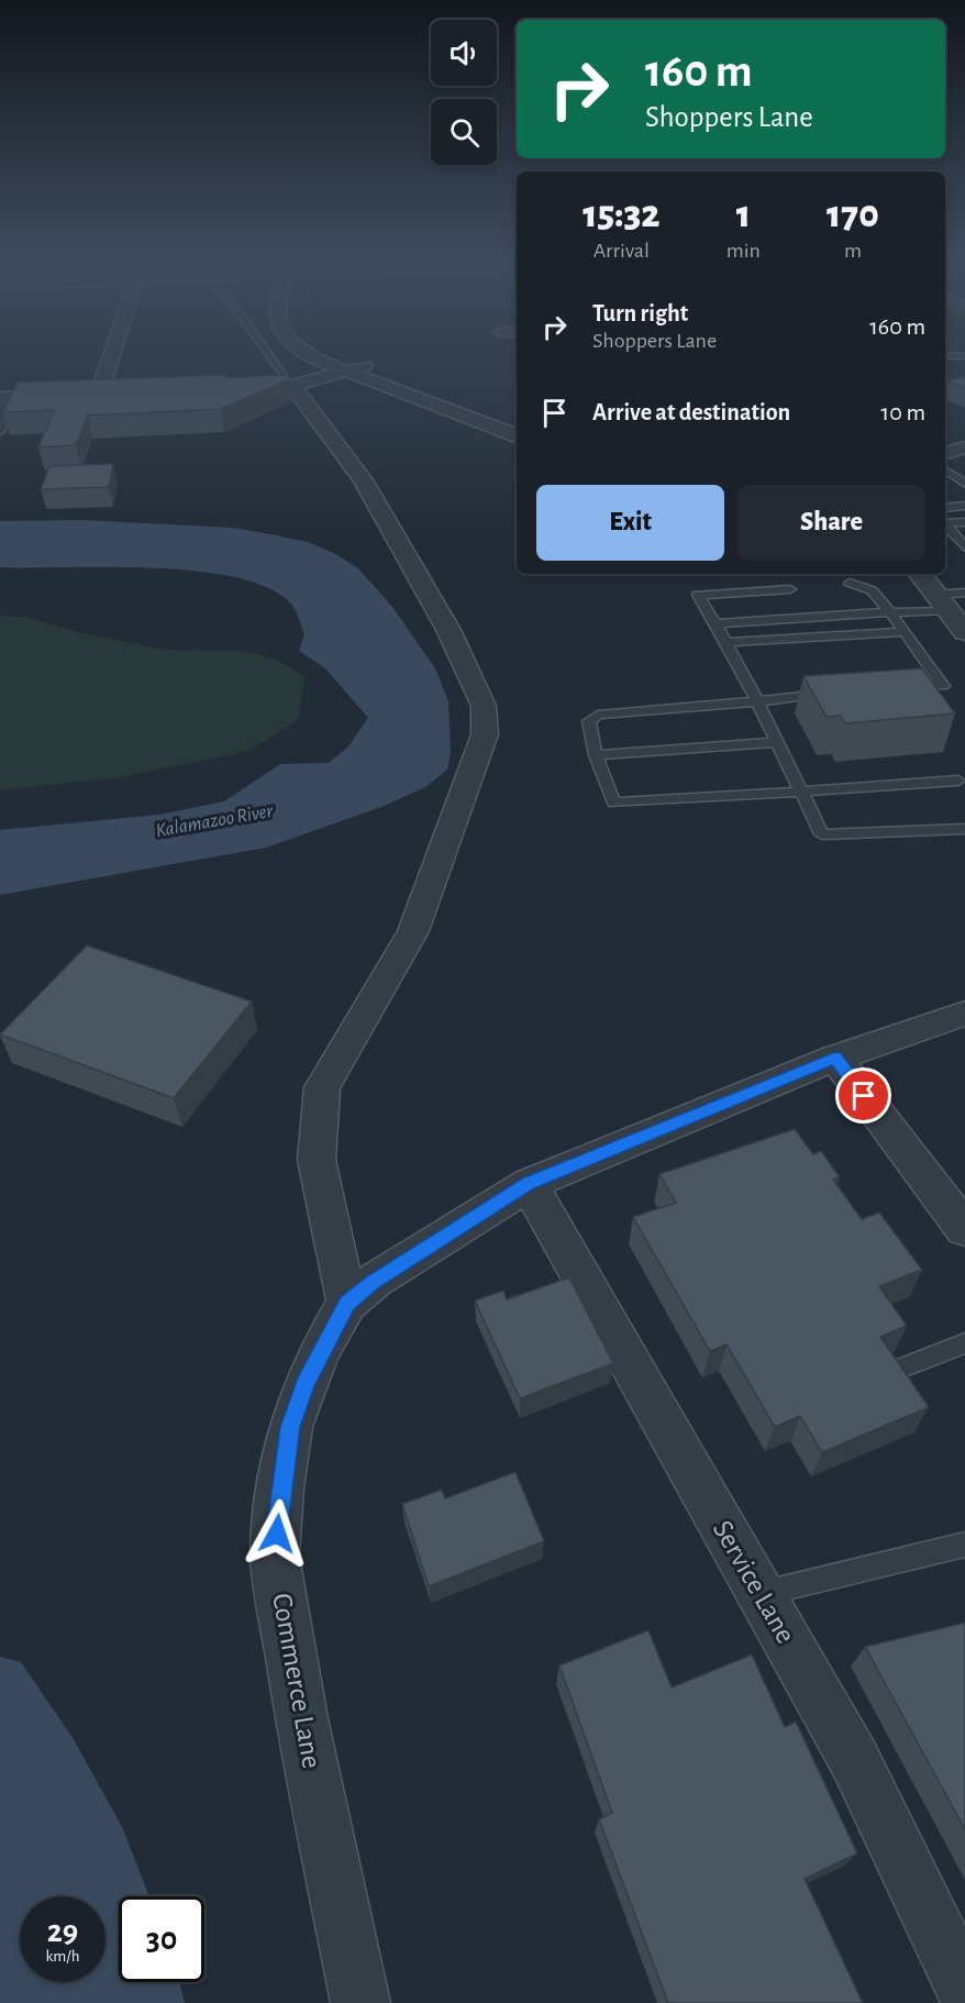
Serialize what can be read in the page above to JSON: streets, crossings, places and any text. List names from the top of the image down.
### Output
{
  "streets": {
    "street": ["Service Lane", "Commerce Lane"]
  },
  "crossings": [
    ["Service Lane", "Commerce Lane"]
  ],
  "water": ["Kalamazoo River"],
  "page": {
    "turn": ["160 m", "Shoppers Lane"],
    "eta": [
      "15:32",
      "Arrival",
      "1",
      "min",
      "170",
      "m"
    ],
    "list": [
      {
        "name": "Turn right",
        "note": "Shoppers Lane",
        "value": "160 m"
      },
      {
        "name": "Arrive at destination",
        "value": "10 m"
      }
    ],
    "buttons": ["Exit", "Share"],
    "speed": "29 km/h",
    "limit": "30"
  }
}
